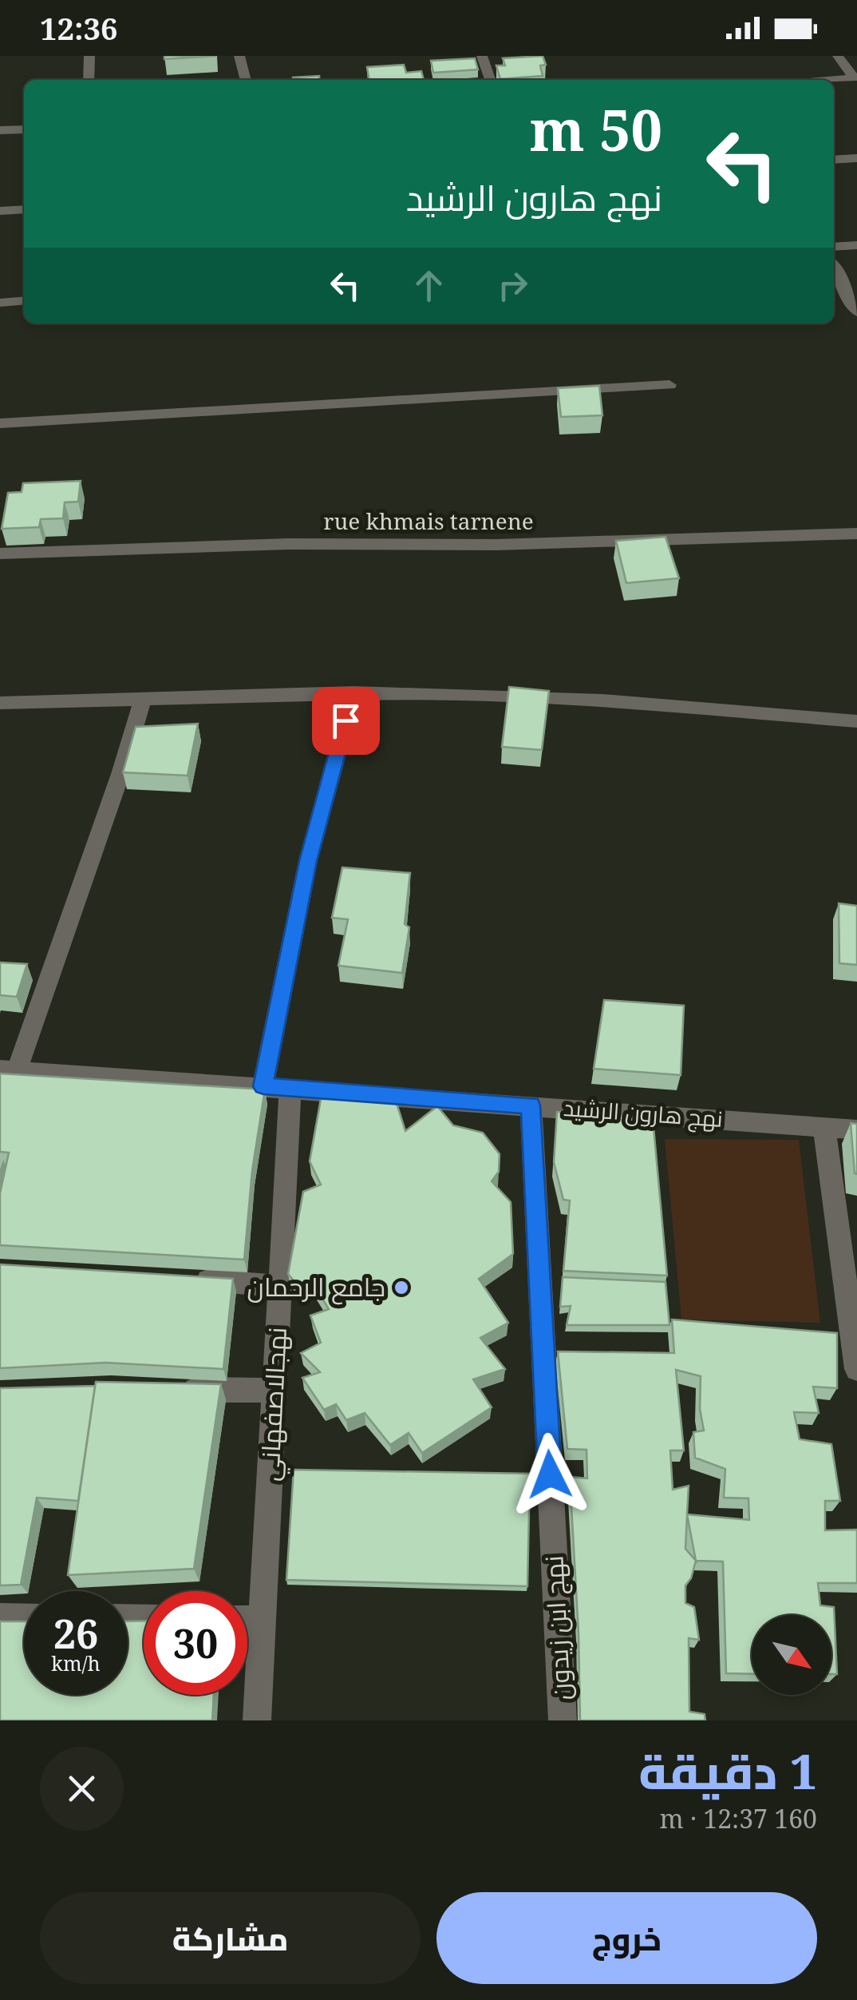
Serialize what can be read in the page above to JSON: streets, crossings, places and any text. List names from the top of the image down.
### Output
{
  "streets": {
    "street": [
      "rue khmais tarnene",
      "نهج هارون الرشيد",
      "نهجالاصفهاني",
      "نهج ابن زيدون"
    ]
  },
  "crossings": [
    ["نهج هارون الرشيد", "نهجالاصفهاني"],
    ["نهج هارون الرشيد", "نهج ابن زيدون"]
  ],
  "places": ["جامع الرحمان"],
  "north": "bottom right",
  "page": {
    "status": "12:36",
    "turn": ["50 m", "نهج هارون الرشيد"],
    "speed": "26 km/h",
    "limit": "30",
    "heading": ["1 دقيقة", "160 m · 12:37"],
    "buttons": ["خروج", "مشاركة"]
  }
}
